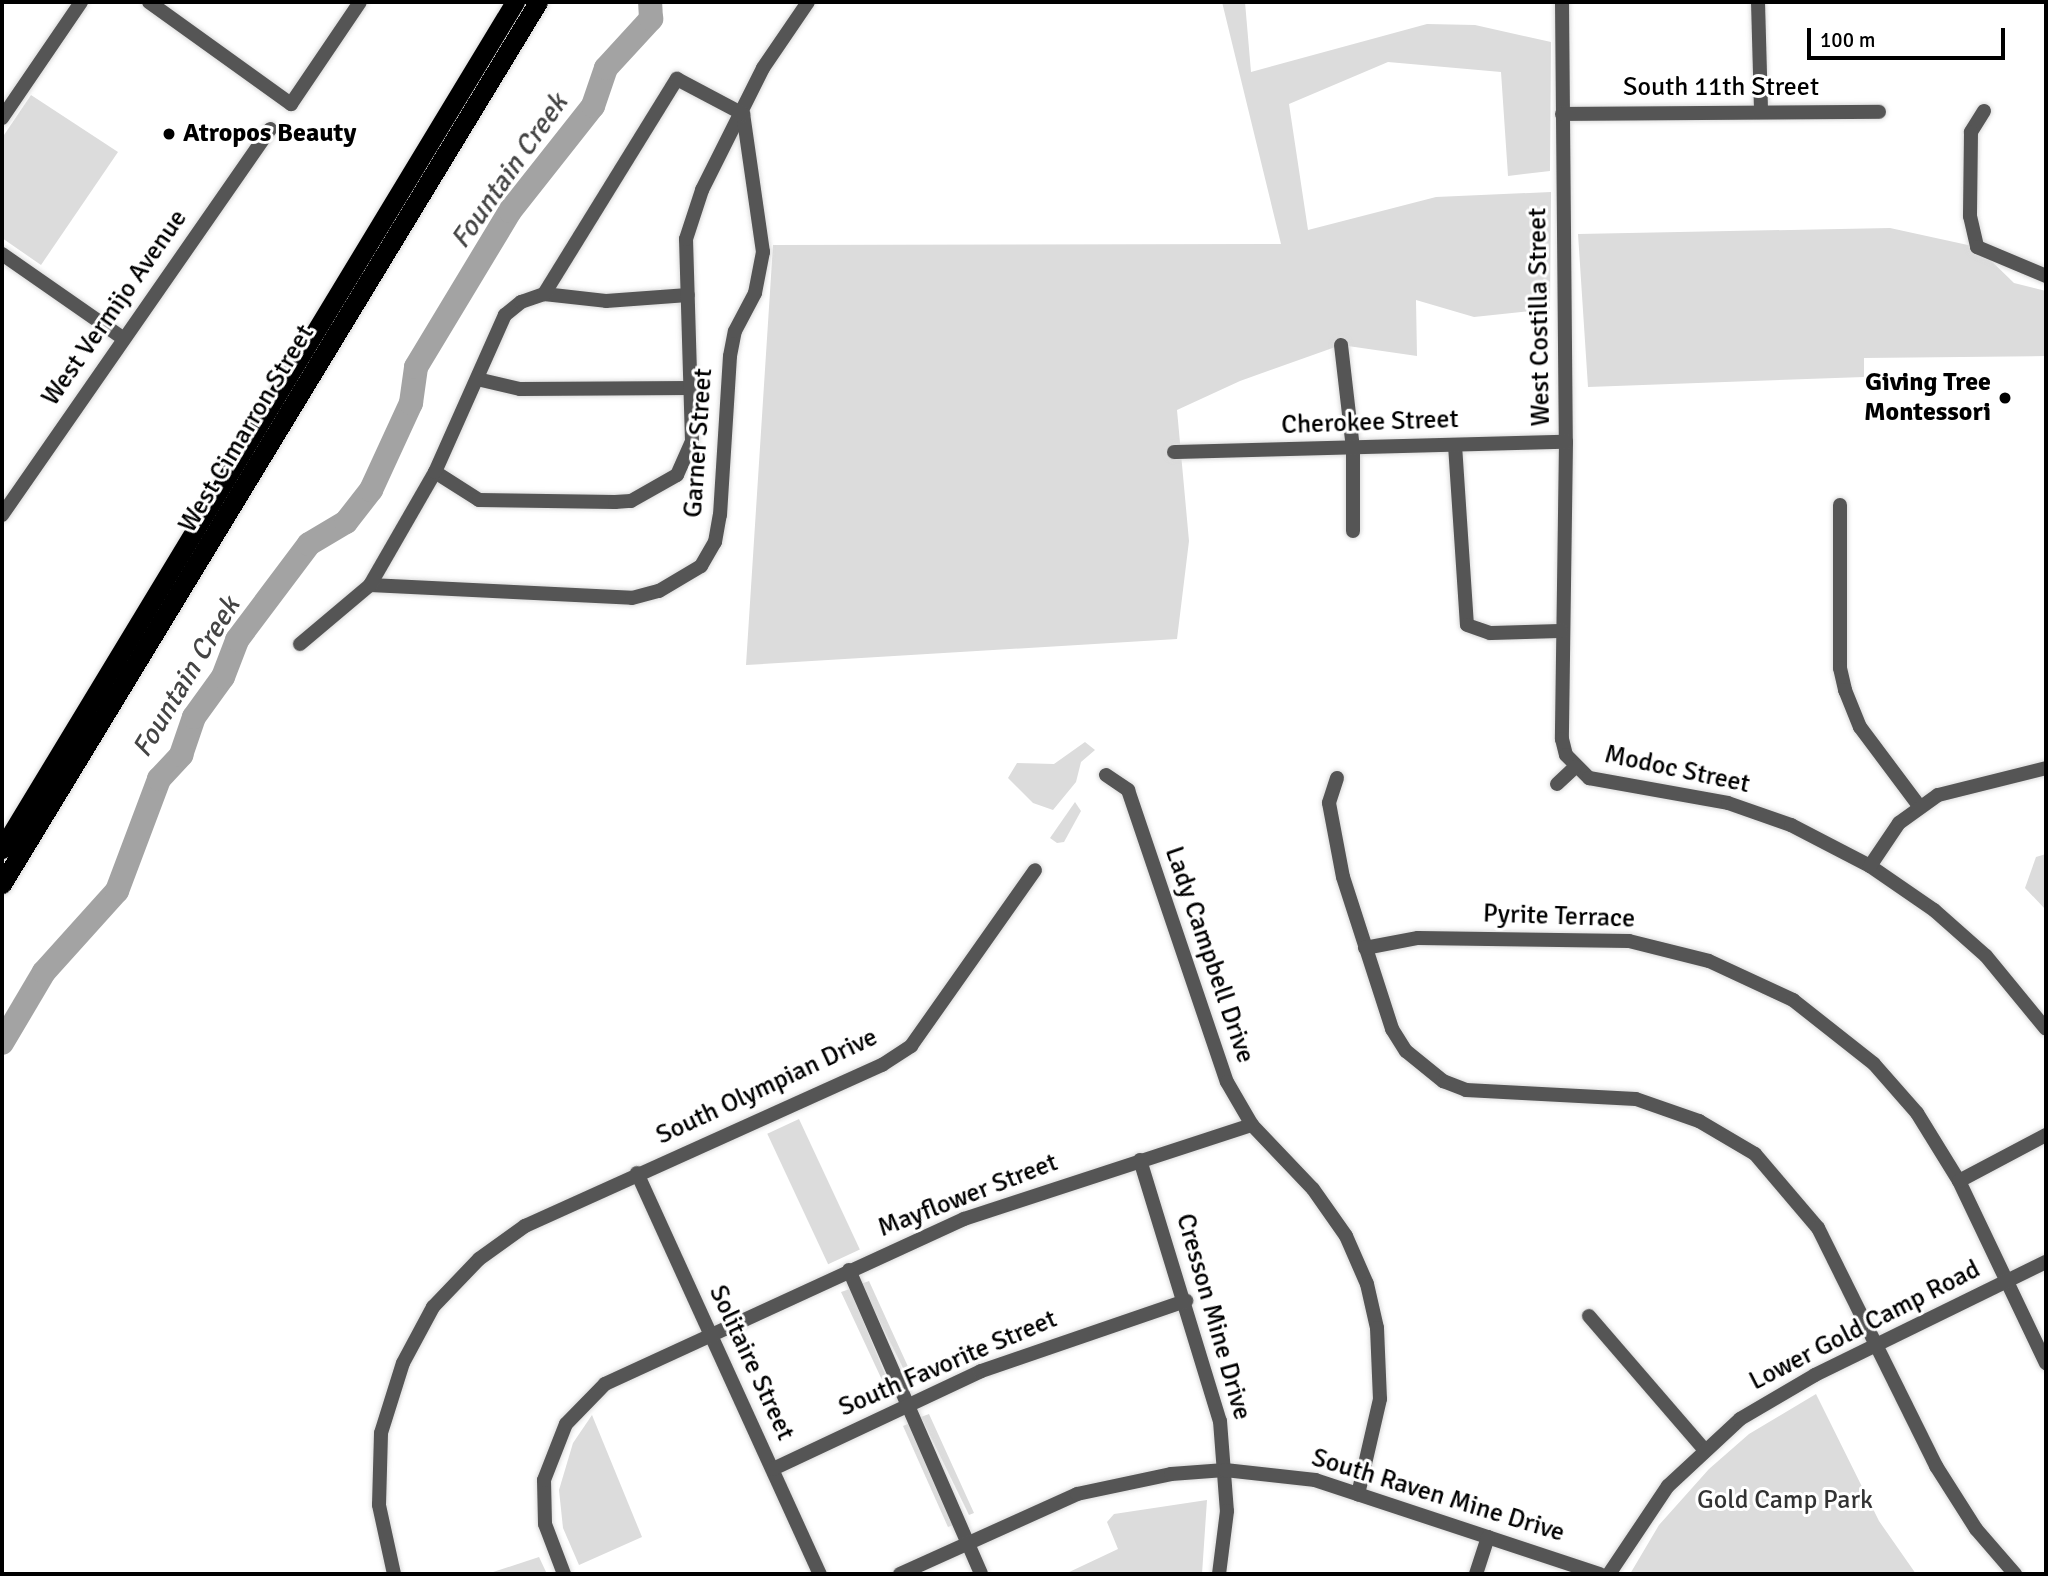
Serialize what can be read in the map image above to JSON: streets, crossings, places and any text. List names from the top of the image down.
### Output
{
  "streets": {
    "highway": ["West Cimarron Street"],
    "street": [
      "South 11th Street",
      "West Vermijo Avenue",
      "West Costilla Street",
      "Cherokee Street",
      "Garner Street",
      "Modoc Street",
      "Pyrite Terrace",
      "Lady Campbell Drive",
      "South Olympian Drive",
      "Mayflower Street",
      "Cresson Mine Drive",
      "Lower Gold Camp Road",
      "Solitaire Street",
      "South Favorite Street",
      "South Raven Mine Drive"
    ]
  },
  "crossings": [
    ["South 11th Street", "West Costilla Street"],
    ["West Costilla Street", "Cherokee Street"],
    ["West Costilla Street", "Modoc Street"],
    ["Pyrite Terrace", "Lower Gold Camp Road"],
    ["Lady Campbell Drive", "Mayflower Street"],
    ["Lady Campbell Drive", "South Raven Mine Drive"],
    ["South Olympian Drive", "Solitaire Street"],
    ["Mayflower Street", "Cresson Mine Drive"],
    ["Mayflower Street", "Solitaire Street"],
    ["Cresson Mine Drive", "South Favorite Street"],
    ["Cresson Mine Drive", "South Raven Mine Drive"],
    ["Solitaire Street", "South Favorite Street"]
  ],
  "water": ["Fountain Creek"],
  "parks": ["Gold Camp Park"],
  "places": ["Atropos Beauty", "Giving Tree Montessori"],
  "scale_bar": "100 m"
}
